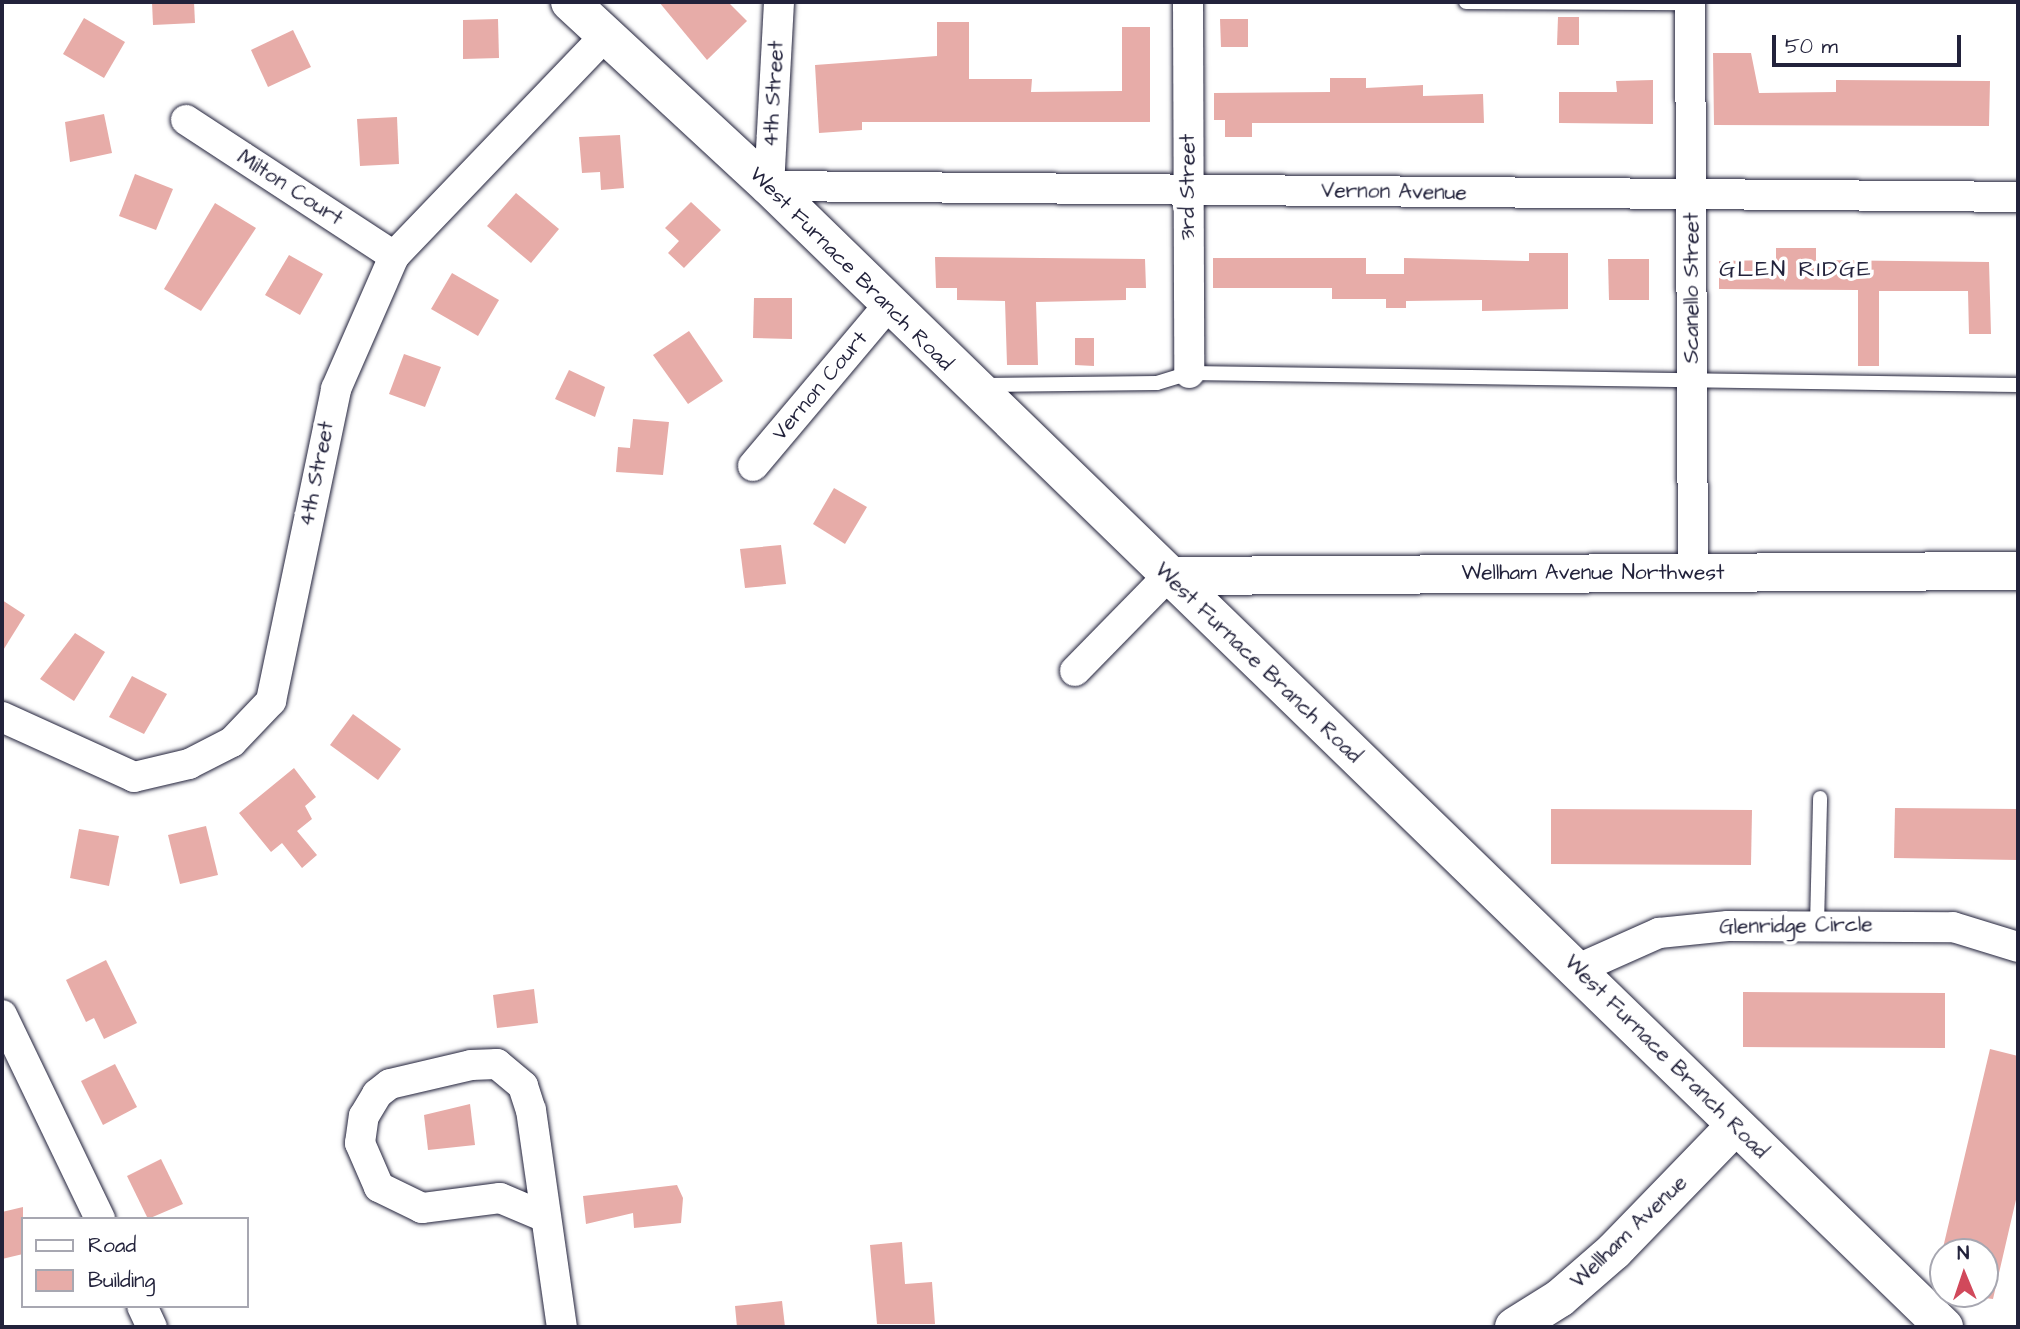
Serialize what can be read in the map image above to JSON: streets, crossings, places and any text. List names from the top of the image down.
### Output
{
  "streets": {
    "street": [
      "4th Street",
      "3rd Street",
      "Milton Court",
      "Vernon Avenue",
      "West Furnace Branch Road",
      "Scanello Street",
      "Vernon Court",
      "Wellham Avenue Northwest",
      "Glenridge Circle",
      "Wellham Avenue"
    ]
  },
  "crossings": [
    ["4th Street", "Milton Court"],
    ["4th Street", "Vernon Avenue"],
    ["4th Street", "West Furnace Branch Road"],
    ["3rd Street", "Vernon Avenue"],
    ["Vernon Avenue", "West Furnace Branch Road"],
    ["Vernon Avenue", "Scanello Street"],
    ["West Furnace Branch Road", "Vernon Court"],
    ["West Furnace Branch Road", "Wellham Avenue Northwest"],
    ["West Furnace Branch Road", "Glenridge Circle"],
    ["West Furnace Branch Road", "Wellham Avenue"],
    ["Scanello Street", "Wellham Avenue Northwest"]
  ],
  "districts": ["GLEN RIDGE"],
  "legend": ["Road", "Building"],
  "scale_bar": "50 m",
  "north": "top"
}
